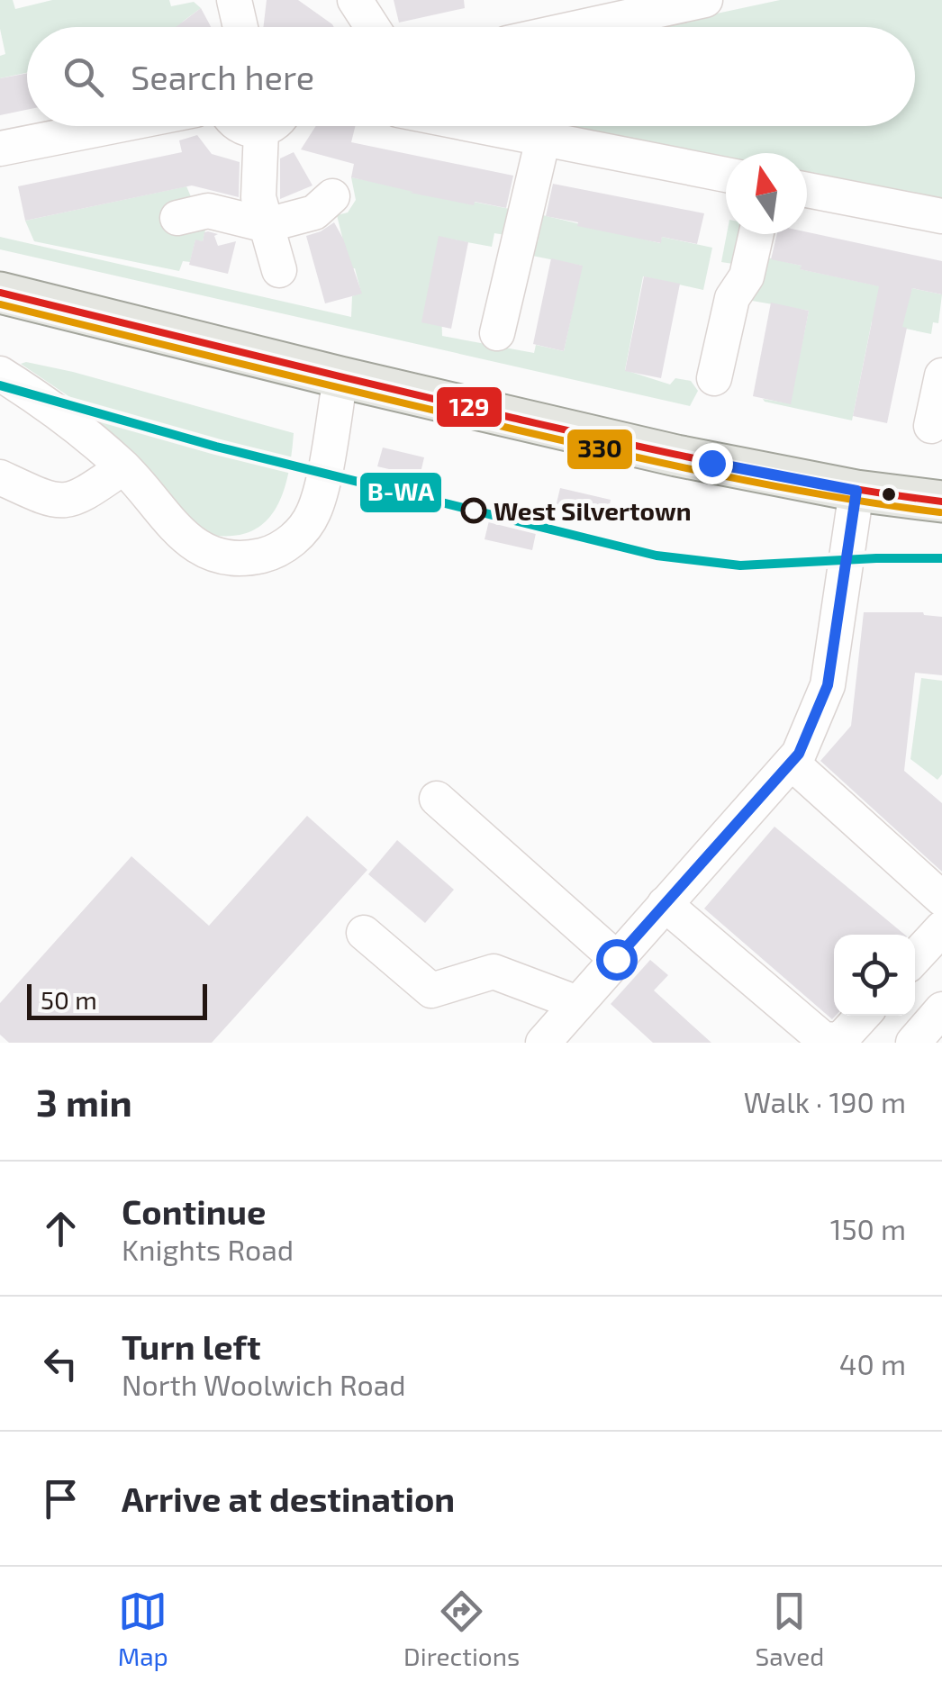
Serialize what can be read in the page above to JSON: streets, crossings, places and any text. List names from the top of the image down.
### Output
{
  "places": ["West Silvertown"],
  "lines": ["transit line 129", "transit line 330", "transit line B-WA"],
  "scale_bar": "50 m",
  "north": "top",
  "page": {
    "search": "Search here",
    "scale": "50 m",
    "heading": ["3 min", "Walk · 190 m"],
    "list": [
      ["Continue", "Knights Road", "150 m"],
      ["Turn left", "North Woolwich Road", "40 m"],
      "Arrive at destination"
    ],
    "nav": ["Map", "Directions", "Saved"]
  }
}
